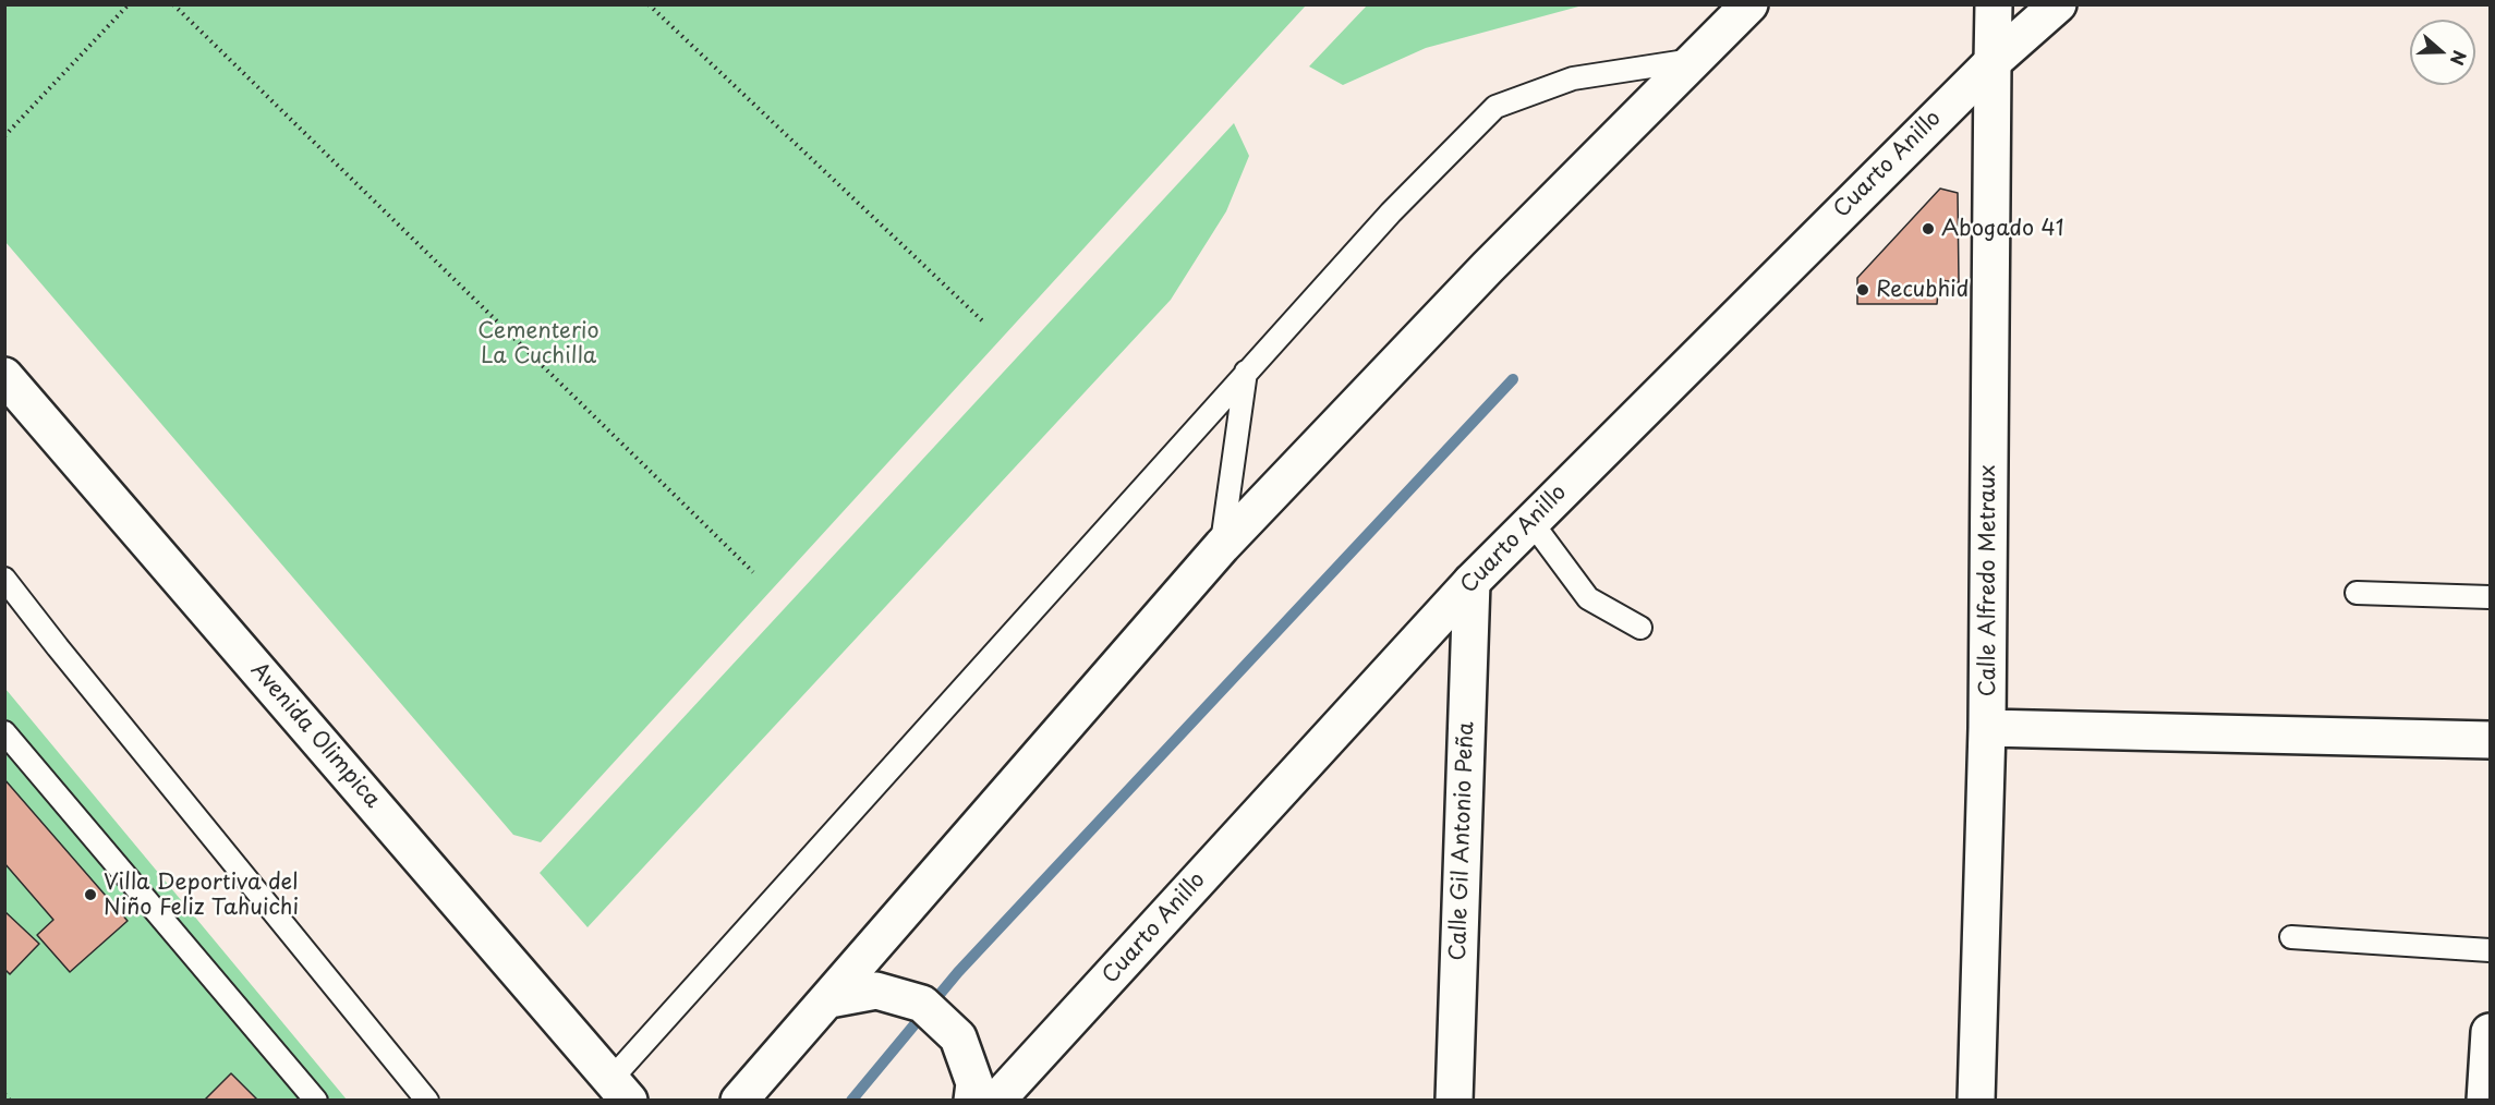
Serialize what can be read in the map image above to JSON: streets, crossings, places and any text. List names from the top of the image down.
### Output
{
  "streets": {
    "main road": [
      "Cuarto Anillo",
      "Calle Alfredo Metraux",
      "Avenida Olimpica",
      "Calle Gil Antonio Peña"
    ]
  },
  "crossings": [
    ["Cuarto Anillo", "Calle Alfredo Metraux"],
    ["Cuarto Anillo", "Calle Gil Antonio Peña"]
  ],
  "parks": ["Cementerio La Cuchilla"],
  "places": ["Abogado 41", "Recubhid", "Villa Deportiva del Niño Feliz Tahuichi"],
  "north": "right"
}
